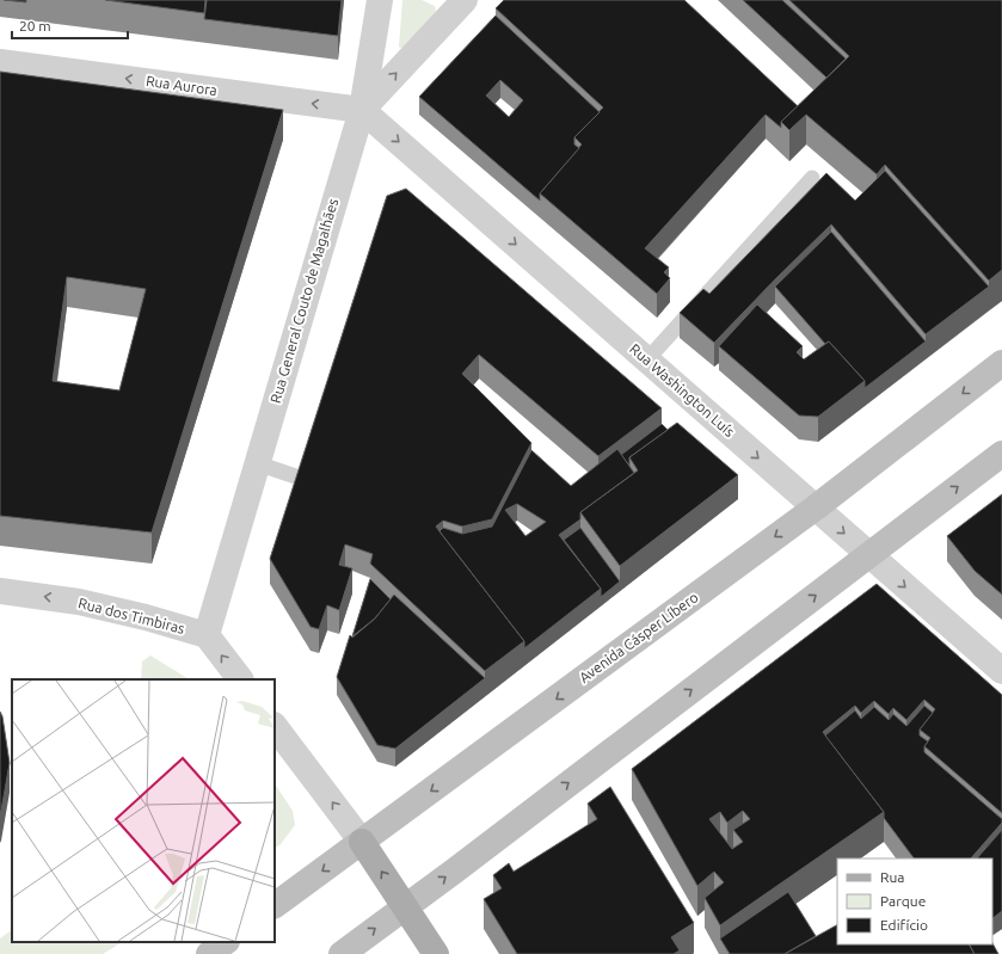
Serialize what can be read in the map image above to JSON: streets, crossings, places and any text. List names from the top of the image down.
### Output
{
  "streets": {
    "main road": ["Avenida Cásper Líbero"],
    "street": [
      "Rua Aurora",
      "Rua General Couto de Magalhães",
      "Rua Washington Luís",
      "Rua dos Timbiras"
    ]
  },
  "crossings": [
    ["Rua Aurora", "Rua General Couto de Magalhães"],
    ["Rua Aurora", "Rua Washington Luís"],
    ["Rua General Couto de Magalhães", "Rua Washington Luís"],
    ["Rua General Couto de Magalhães", "Rua dos Timbiras"],
    ["Rua Washington Luís", "Avenida Cásper Líbero"]
  ],
  "one_way": ["Rua Aurora", "Rua Washington Luís", "Rua dos Timbiras"],
  "legend": ["Rua", "Parque", "Edifício"],
  "scale_bar": "20 m"
}
